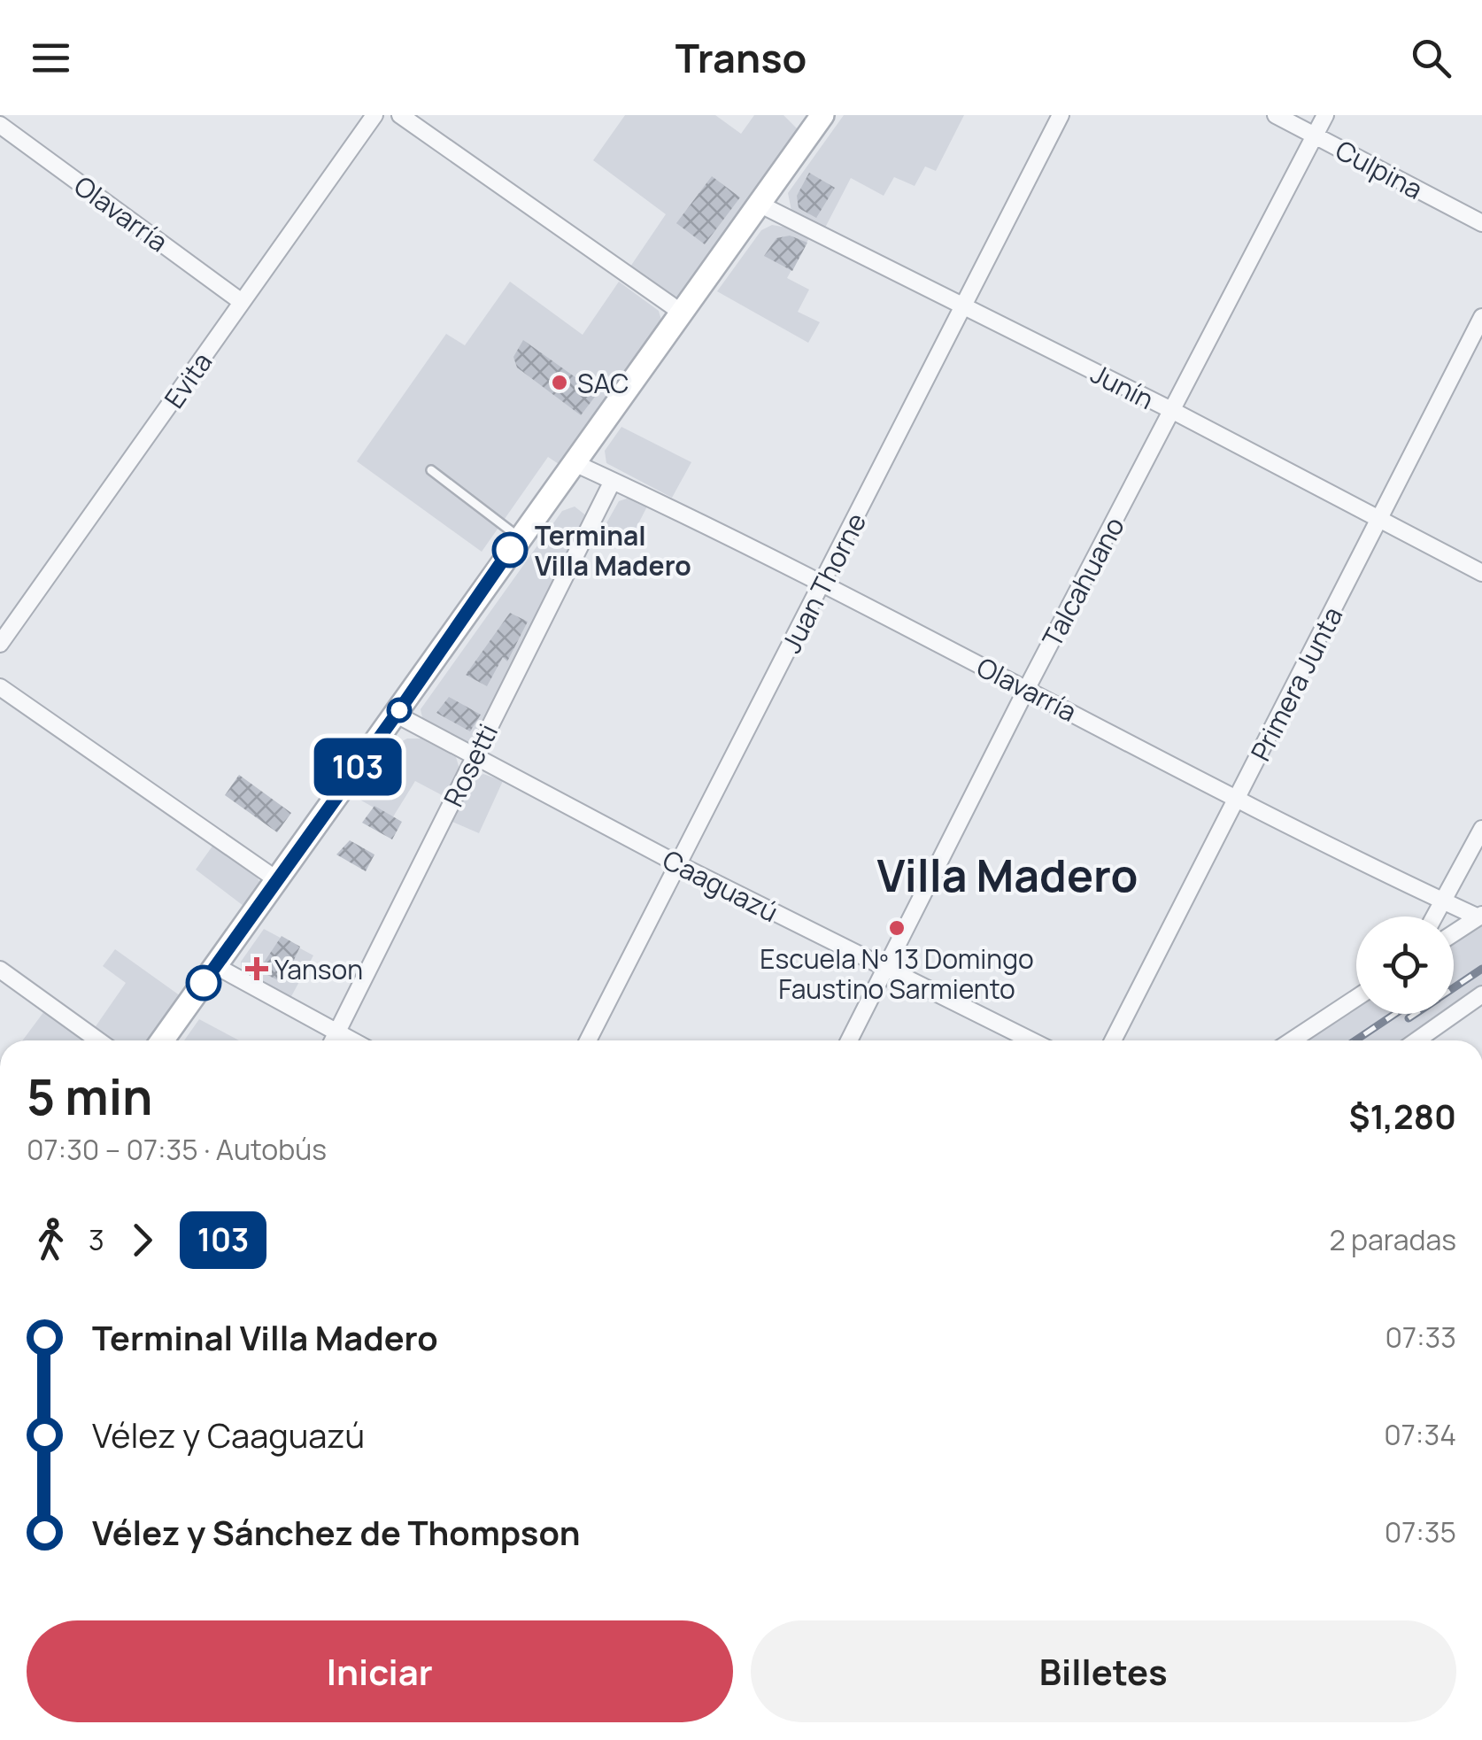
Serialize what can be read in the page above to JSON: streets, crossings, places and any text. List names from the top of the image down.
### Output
{
  "streets": {
    "street": [
      "Culpina",
      "Olavarría",
      "Evita",
      "Junín",
      "Talcahuano",
      "Juan Thorne",
      "Primera Junta",
      "Rosetti",
      "Caaguazú"
    ]
  },
  "crossings": [
    ["Culpina", "Talcahuano"],
    ["Olavarría", "Evita"],
    ["Olavarría", "Talcahuano"],
    ["Olavarría", "Juan Thorne"],
    ["Olavarría", "Primera Junta"],
    ["Olavarría", "Rosetti"],
    ["Junín", "Talcahuano"],
    ["Junín", "Juan Thorne"],
    ["Junín", "Primera Junta"],
    ["Talcahuano", "Caaguazú"],
    ["Juan Thorne", "Caaguazú"],
    ["Rosetti", "Caaguazú"]
  ],
  "districts": ["Villa Madero"],
  "places": {
    "other": ["SAC", "Terminal Villa Madero", "Escuela Nº 13 Domingo Faustino Sarmiento"],
    "health": ["Yanson"]
  },
  "lines": ["bus line 103"],
  "page": {
    "header": "Transo",
    "on_map": "103",
    "heading": ["5 min", "07:30 – 07:35 · Autobús", "$1,280"],
    "legs": ["3", "103", "2 paradas"],
    "list": [
      {
        "name": "Terminal Villa Madero",
        "value": "07:33"
      },
      {
        "name": "Vélez y Caaguazú",
        "value": "07:34"
      },
      {
        "name": "Vélez y Sánchez de Thompson",
        "value": "07:35"
      }
    ],
    "buttons": ["Iniciar", "Billetes"]
  }
}
